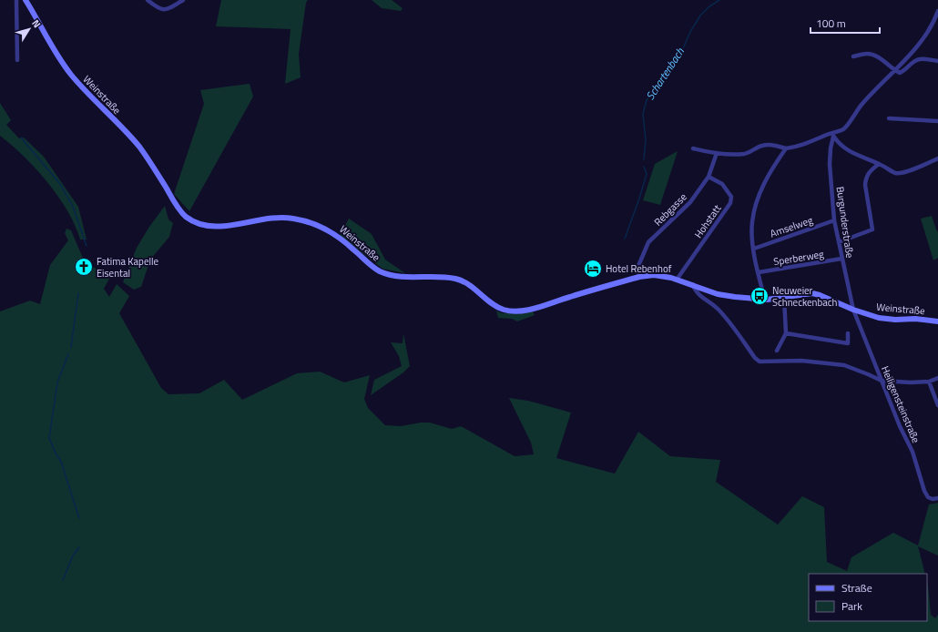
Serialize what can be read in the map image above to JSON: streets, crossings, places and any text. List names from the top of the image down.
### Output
{
  "streets": {
    "main road": ["Weinstraße"],
    "street": [
      "Rebgasse",
      "Hohstatt",
      "Burgunderstraße",
      "Amselweg",
      "Sperberweg",
      "Heiligensteinstraße"
    ]
  },
  "crossings": [
    ["Weinstraße", "Rebgasse"],
    ["Weinstraße", "Hohstatt"],
    ["Weinstraße", "Burgunderstraße"],
    ["Weinstraße", "Heiligensteinstraße"],
    ["Rebgasse", "Hohstatt"],
    ["Burgunderstraße", "Amselweg"],
    ["Burgunderstraße", "Sperberweg"],
    ["Burgunderstraße", "Heiligensteinstraße"]
  ],
  "water": ["Schartenbach"],
  "places": {
    "church": ["Fatima Kapelle Eisental"],
    "hotel": ["Hotel Rebenhof"],
    "bus stop": ["Neuweier Schneckenbach"]
  },
  "legend": ["Straße", "Park"],
  "scale_bar": "100 m",
  "north": "top right"
}
